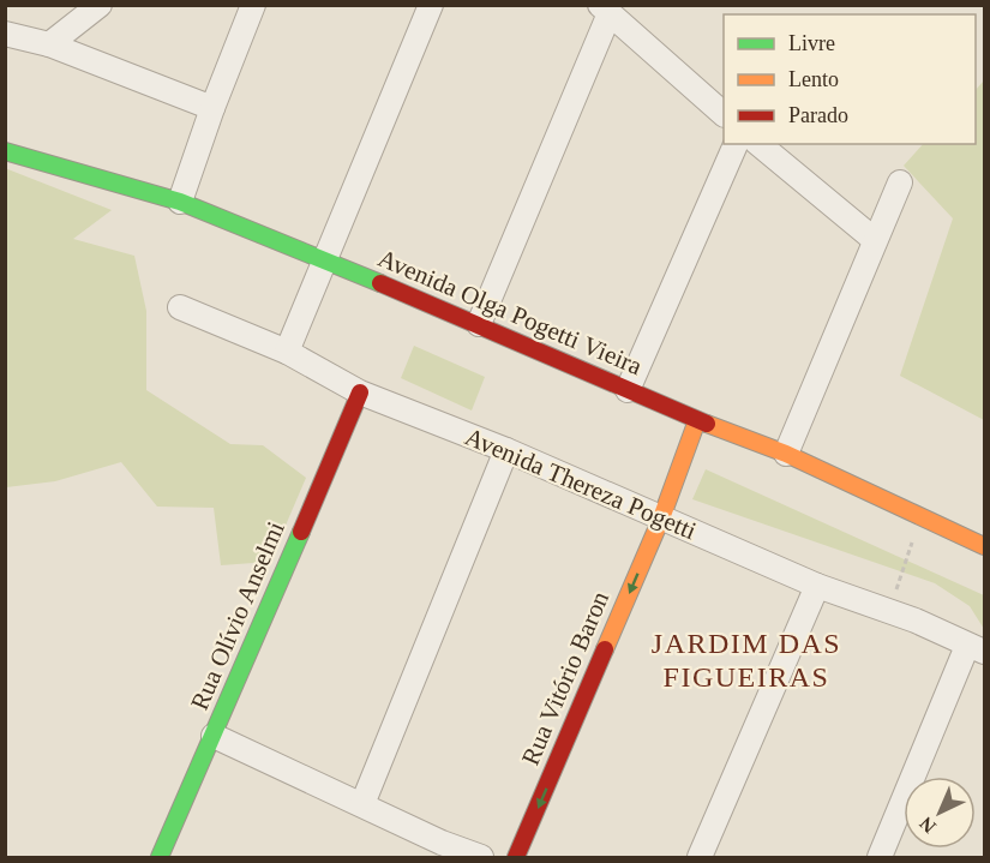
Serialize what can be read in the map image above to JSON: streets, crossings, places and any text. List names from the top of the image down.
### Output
{
  "streets": {
    "street": [
      "Avenida Olga Pogetti Vieira",
      "Avenida Thereza Pogetti",
      "Rua Olívio Anselmi",
      "Rua Vitório Baron"
    ]
  },
  "crossings": [
    ["Avenida Olga Pogetti Vieira", "Rua Vitório Baron"],
    ["Avenida Thereza Pogetti", "Rua Olívio Anselmi"],
    ["Avenida Thereza Pogetti", "Rua Vitório Baron"]
  ],
  "one_way": ["Rua Vitório Baron"],
  "districts": ["JARDIM DAS FIGUEIRAS"],
  "legend": ["Livre", "Lento", "Parado"],
  "north": "bottom left"
}
